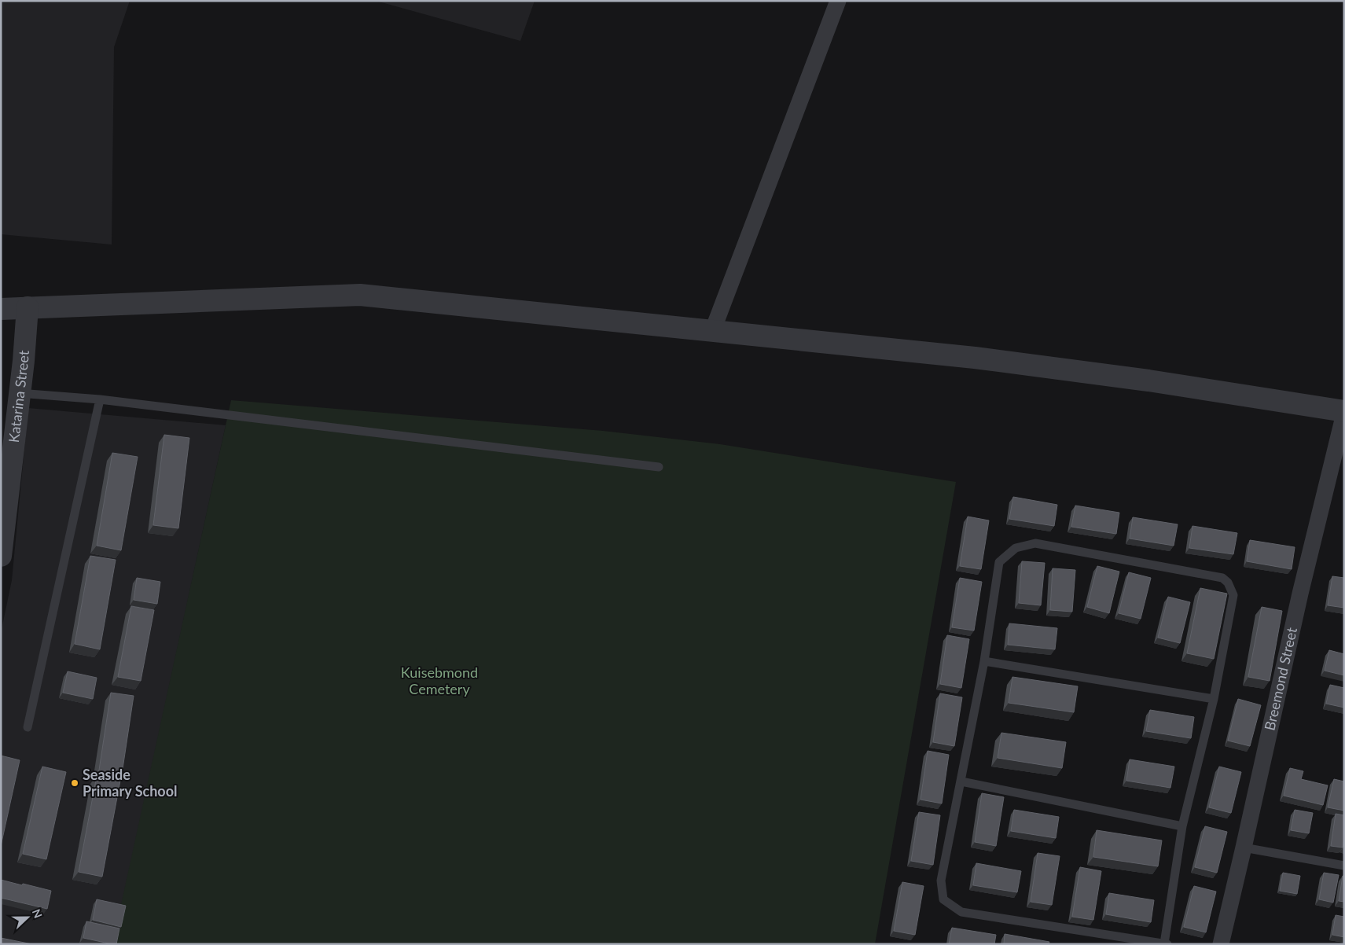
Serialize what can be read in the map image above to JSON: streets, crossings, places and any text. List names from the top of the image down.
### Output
{
  "streets": {
    "street": ["Katarina Street", "Breemond Street"]
  },
  "parks": ["Kuisebmond Cemetery"],
  "places": ["Seaside Primary School"],
  "north": "right"
}
